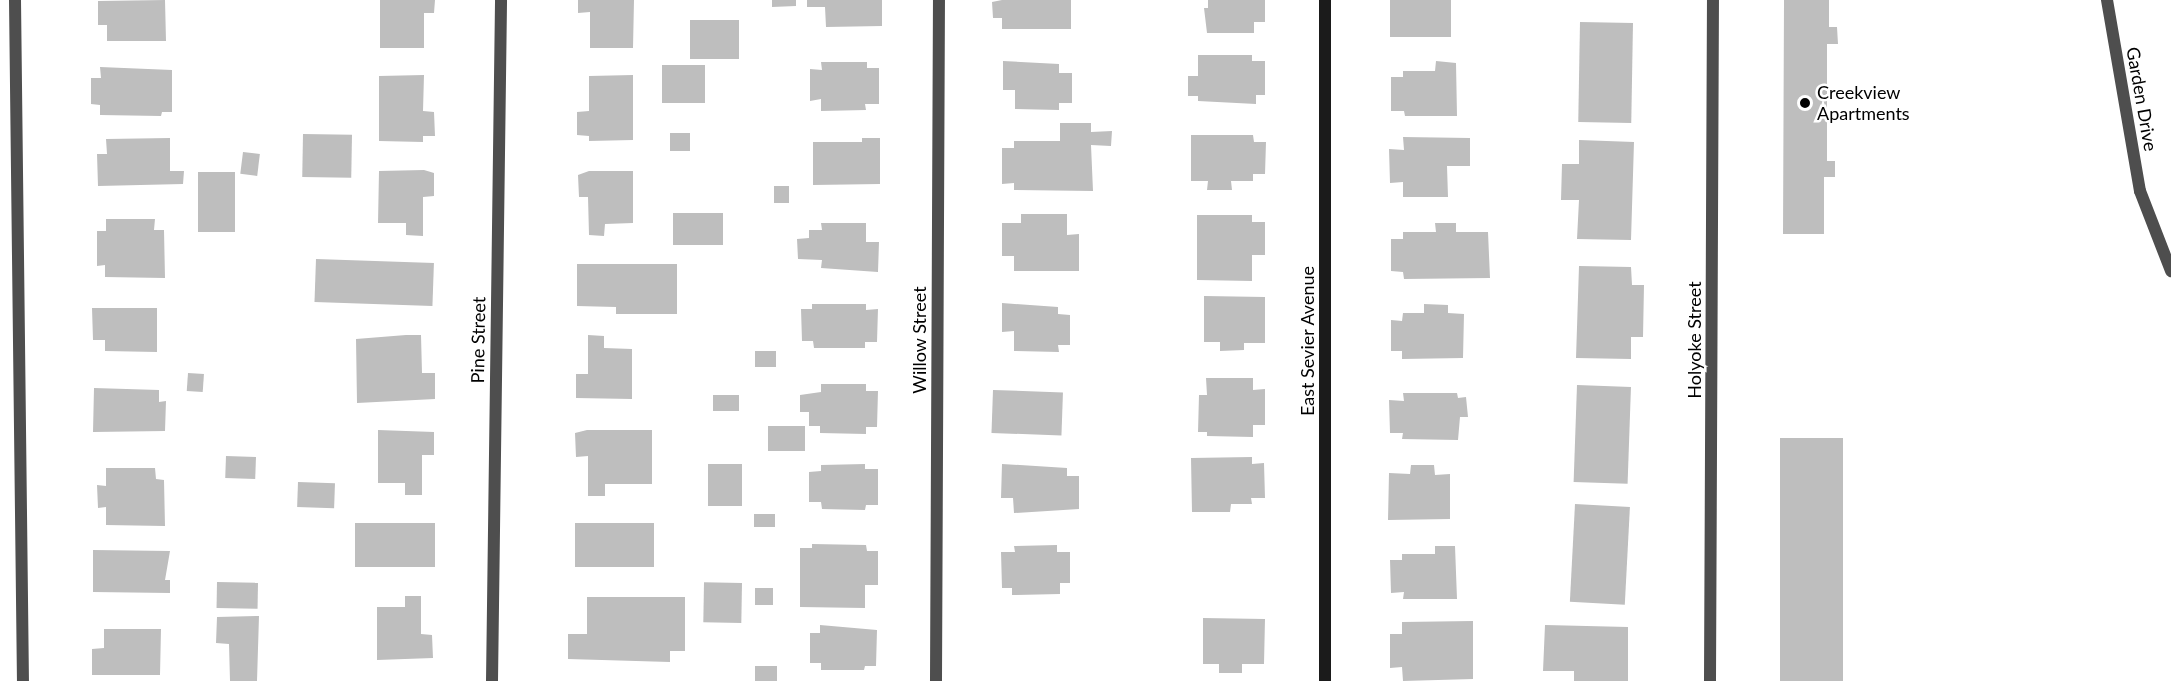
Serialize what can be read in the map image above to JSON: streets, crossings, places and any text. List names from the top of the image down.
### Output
{
  "streets": {
    "street": [
      "Garden Drive",
      "Pine Street",
      "Willow Street",
      "Holyoke Street",
      "East Sevier Avenue"
    ]
  },
  "places": ["Creekview Apartments"]
}
